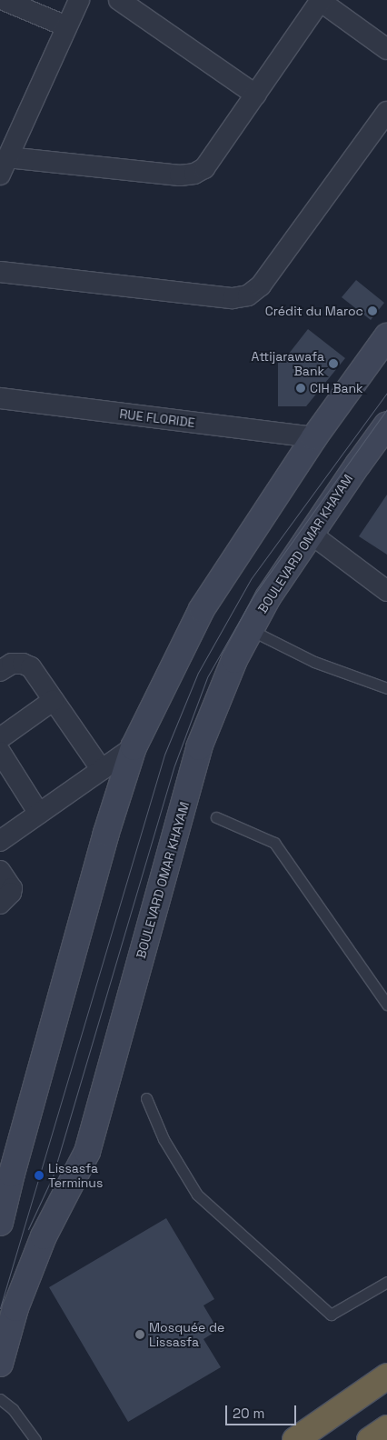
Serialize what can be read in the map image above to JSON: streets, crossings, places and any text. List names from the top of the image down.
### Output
{
  "streets": {
    "street": ["RUE FLORIDE", "BOULEVARD OMAR KHAYAM"]
  },
  "places": [
    "Crédit du Maroc",
    "Attijarawafa Bank",
    "CIH Bank",
    "Lissasfa Terminus",
    "Mosquée de Lissasfa"
  ],
  "scale_bar": "20 m"
}
